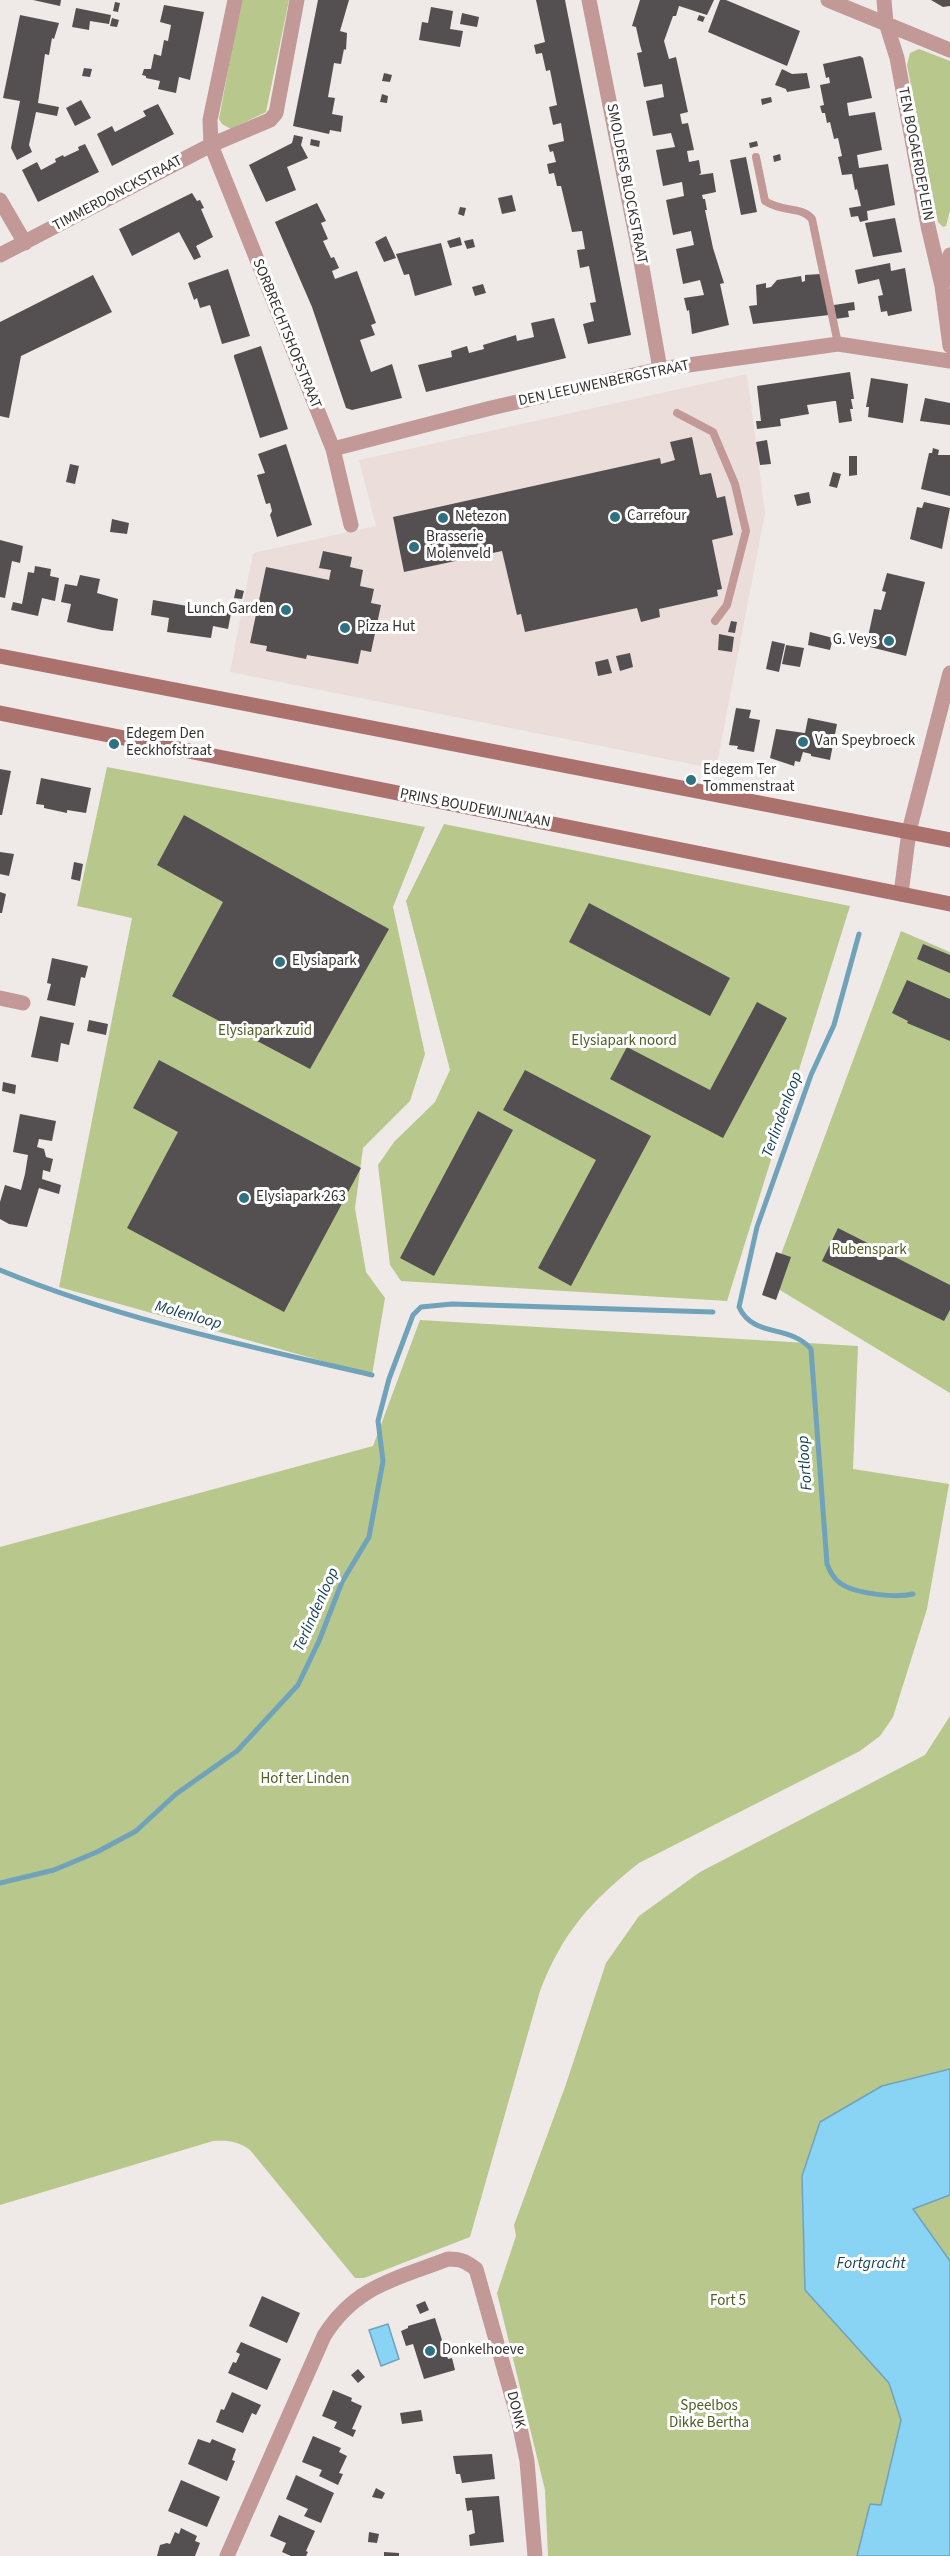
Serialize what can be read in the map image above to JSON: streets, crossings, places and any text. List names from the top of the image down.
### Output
{
  "streets": {
    "main road": ["PRINS BOUDEWIJNLAAN"],
    "street": [
      "TEN BOGAERDEPLEIN",
      "SMOLDERS BLOCKSTRAAT",
      "TIMMERDONCKSTRAAT",
      "SORBRECHTSHOFSTRAAT",
      "DEN LEEUWENBERGSTRAAT",
      "DONK"
    ]
  },
  "crossings": [
    ["SMOLDERS BLOCKSTRAAT", "DEN LEEUWENBERGSTRAAT"],
    ["TIMMERDONCKSTRAAT", "SORBRECHTSHOFSTRAAT"],
    ["SORBRECHTSHOFSTRAAT", "DEN LEEUWENBERGSTRAAT"]
  ],
  "water": [
    "Terlindenloop",
    "Molenloop",
    "Fortloop",
    "Fortgracht"
  ],
  "parks": [
    "Elysiapark zuid",
    "Elysiapark noord",
    "Rubenspark",
    "Hof ter Linden",
    "Fort 5",
    "Speelbos Dikke Bertha"
  ],
  "places": [
    "Carrefour",
    "Netezon",
    "Brasserie Molenveld",
    "Lunch Garden",
    "Pizza Hut",
    "G. Veys",
    "Van Speybroeck",
    "Edegem Den Eeckhofstraat",
    "Edegem Ter Tommenstraat",
    "Elysiapark",
    "Elysiapark 263",
    "Donkelhoeve"
  ]
}
